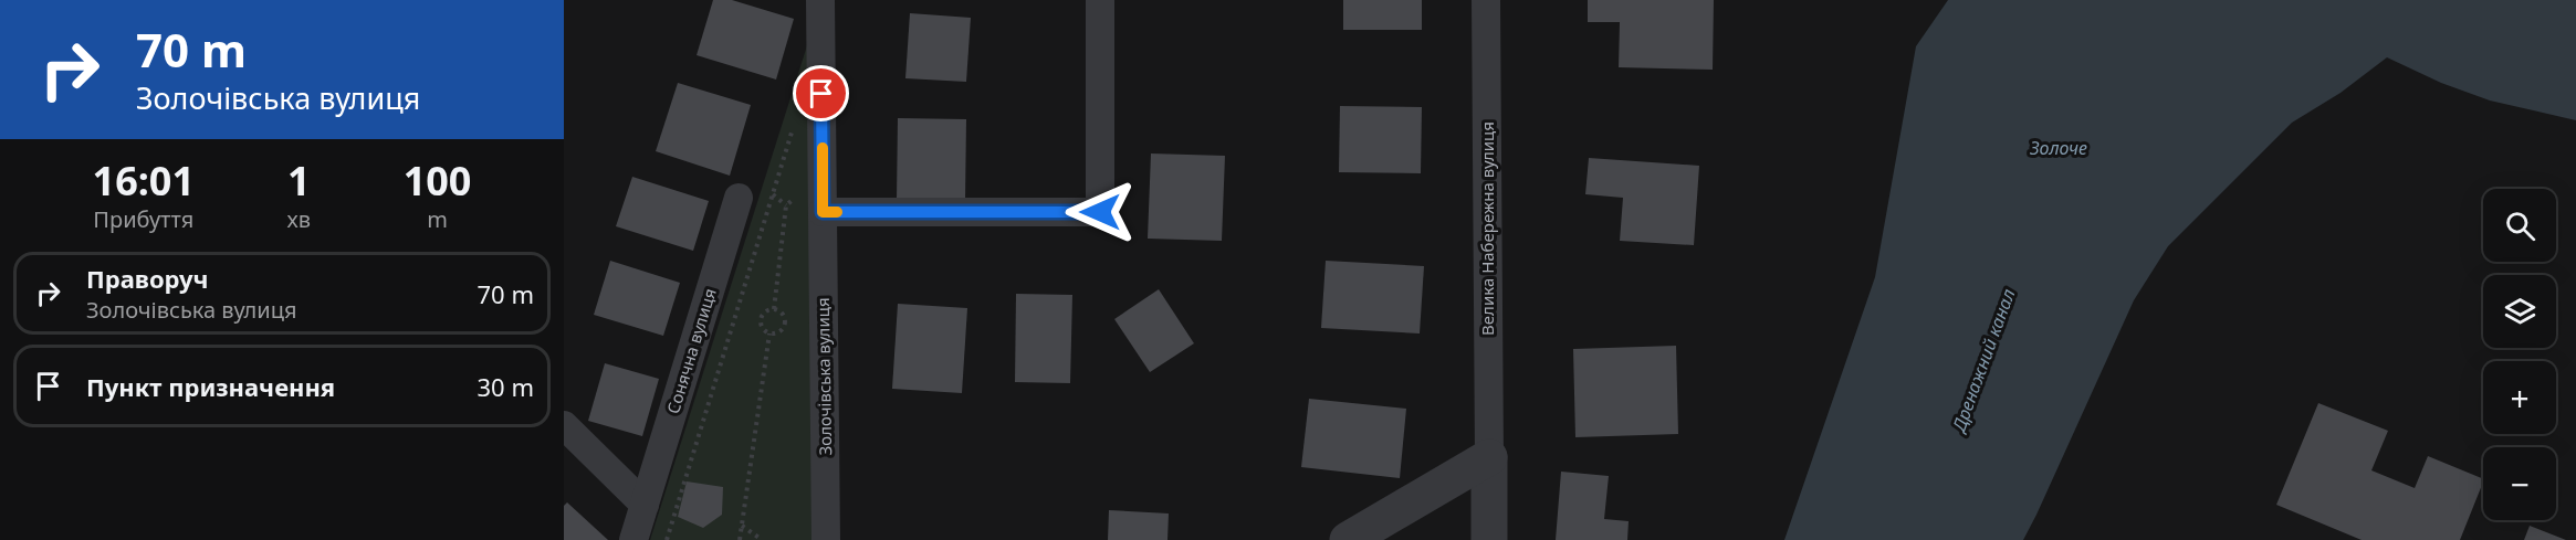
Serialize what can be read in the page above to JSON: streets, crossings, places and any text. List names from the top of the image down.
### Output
{
  "streets": {
    "street": ["Велика Набережна вулиця", "Сонячна вулиця", "Золочівська вулиця"]
  },
  "water": ["Золоче", "Дренажний канал"],
  "page": {
    "turn": ["70 m", "Золочівська вулиця"],
    "eta": [
      "16:01",
      "Прибуття",
      "1",
      "хв",
      "100",
      "m"
    ],
    "map_buttons": ["+", "−"],
    "list": [
      {
        "name": "Праворуч",
        "note": "Золочівська вулиця",
        "value": "70 m"
      },
      {
        "name": "Пункт призначення",
        "value": "30 m"
      }
    ]
  }
}
